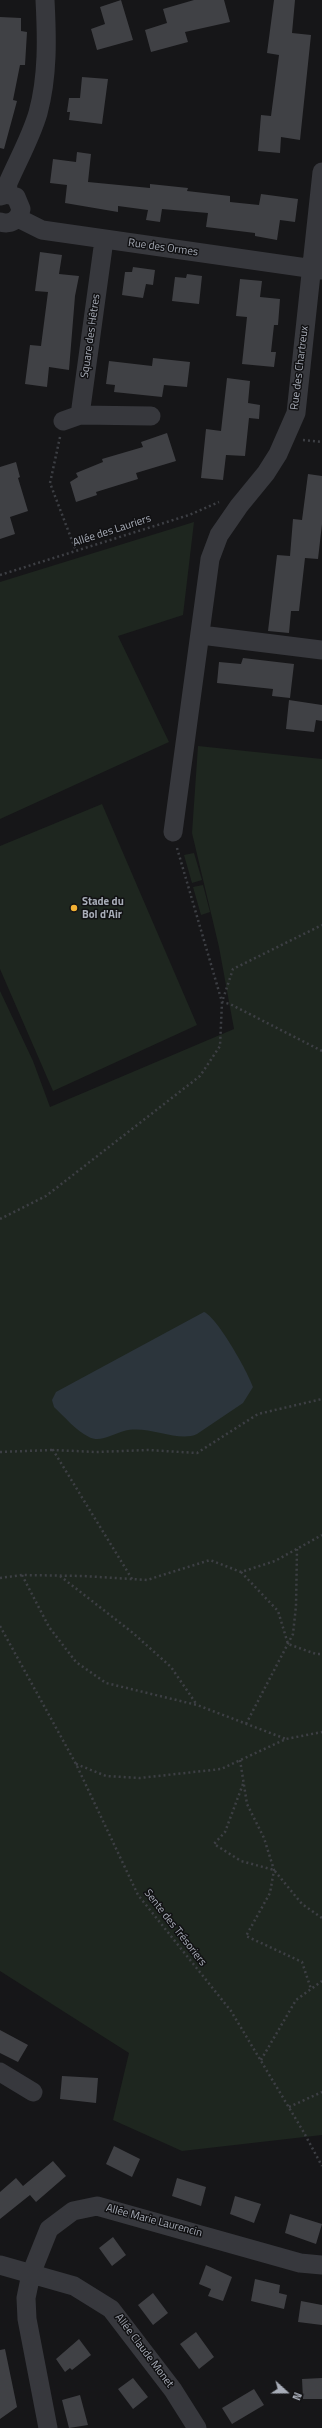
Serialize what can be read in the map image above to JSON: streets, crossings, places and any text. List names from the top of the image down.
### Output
{
  "streets": {
    "street": [
      "Rue des Ormes",
      "Square des Hêtres",
      "Rue des Chartreux",
      "Allée Marie Laurencin",
      "Allée Claude Monet"
    ],
    "path": ["Allée des Lauriers", "Sente des Trésoriers"]
  },
  "crossings": [
    ["Rue des Ormes", "Square des Hêtres"],
    ["Rue des Ormes", "Rue des Chartreux"],
    ["Allée Marie Laurencin", "Allée Claude Monet"]
  ],
  "places": ["Stade du Bol d'Air"],
  "north": "right"
}
